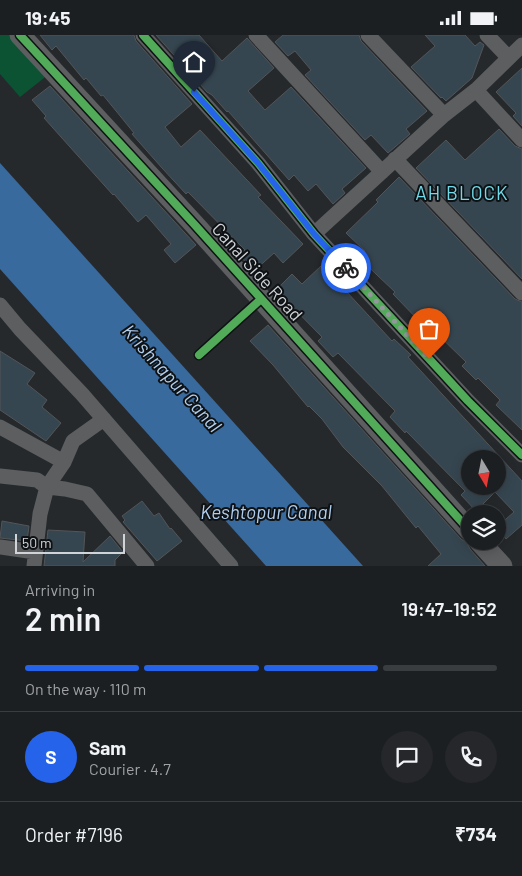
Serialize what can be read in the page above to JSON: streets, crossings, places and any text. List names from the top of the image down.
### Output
{
  "streets": {
    "street": ["Canal Side Road"]
  },
  "districts": ["AH BLOCK"],
  "water": ["Krishnapur Canal", "Keshtopur Canal"],
  "scale_bar": "50 m",
  "north": "bottom",
  "page": {
    "status": "19:45",
    "scale": "50 m",
    "heading": ["2 min", "Arriving in", "19:47–19:52"],
    "panel": [
      "Sam",
      "Courier · 4.7",
      "Order #7196",
      "₹734"
    ],
    "bar": "On the way · 110 m",
    "round": "S"
  }
}
